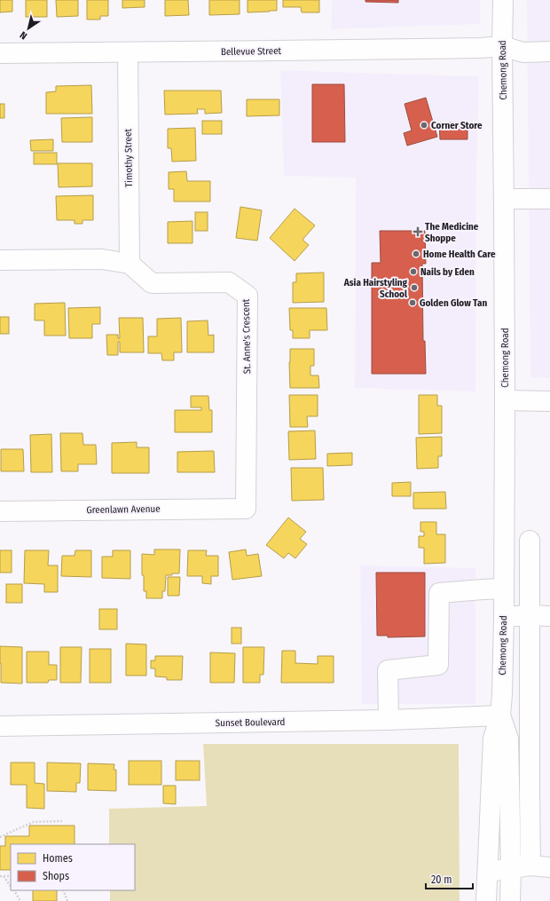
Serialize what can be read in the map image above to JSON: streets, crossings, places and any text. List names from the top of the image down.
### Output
{
  "streets": {
    "street": [
      "Bellevue Street",
      "Chemong Road",
      "Timothy Street",
      "St. Anne's Crescent",
      "Greenlawn Avenue",
      "Sunset Boulevard"
    ]
  },
  "crossings": [
    ["Bellevue Street", "Chemong Road"],
    ["Bellevue Street", "Timothy Street"],
    ["Chemong Road", "Sunset Boulevard"],
    ["Timothy Street", "St. Anne's Crescent"],
    ["St. Anne's Crescent", "Greenlawn Avenue"]
  ],
  "places": {
    "other": [
      "Corner Store",
      "Home Health Care",
      "Nails by Eden",
      "Asia Hairstyling School",
      "Golden Glow Tan"
    ],
    "health": ["The Medicine Shoppe"]
  },
  "legend": ["Homes", "Shops"],
  "scale_bar": "20 m",
  "north": "bottom left"
}
